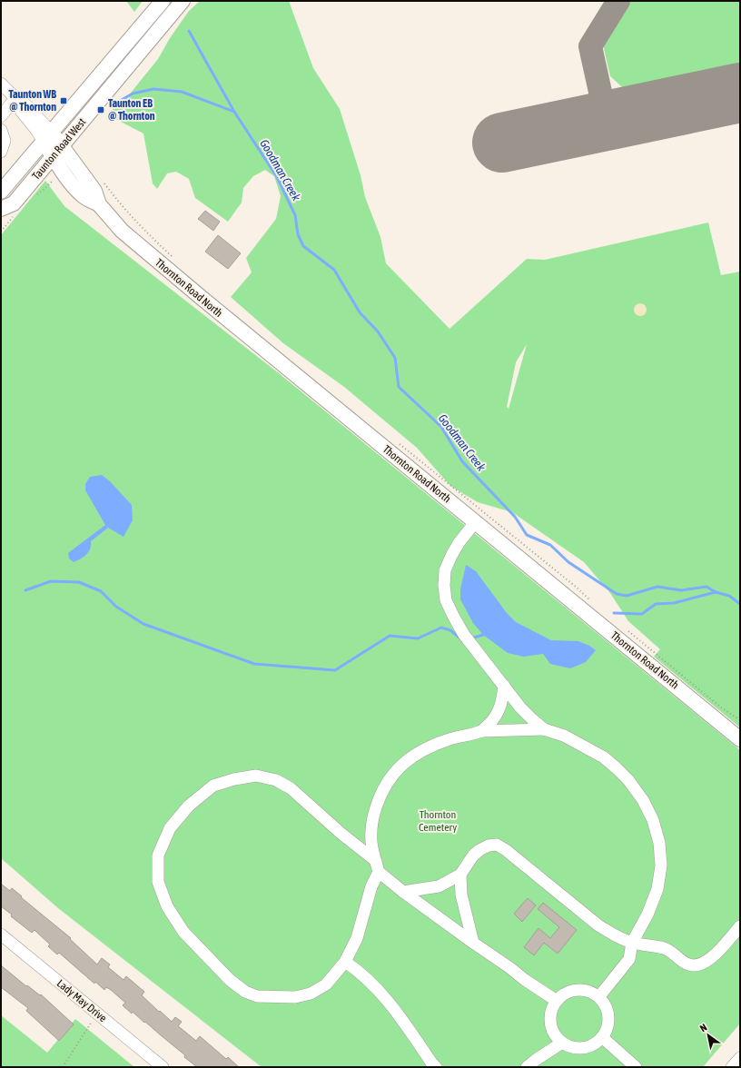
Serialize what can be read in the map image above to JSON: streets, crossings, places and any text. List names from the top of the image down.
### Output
{
  "streets": {
    "main road": ["Taunton Road West", "Thornton Road North"],
    "street": ["Lady May Drive"]
  },
  "crossings": [
    ["Taunton Road West", "Thornton Road North"]
  ],
  "water": ["Goodman Creek"],
  "parks": ["Thornton Cemetery"],
  "places": {
    "transit": ["Taunton WB @ Thornton", "Taunton EB @ Thornton"]
  },
  "north": "top left"
}
